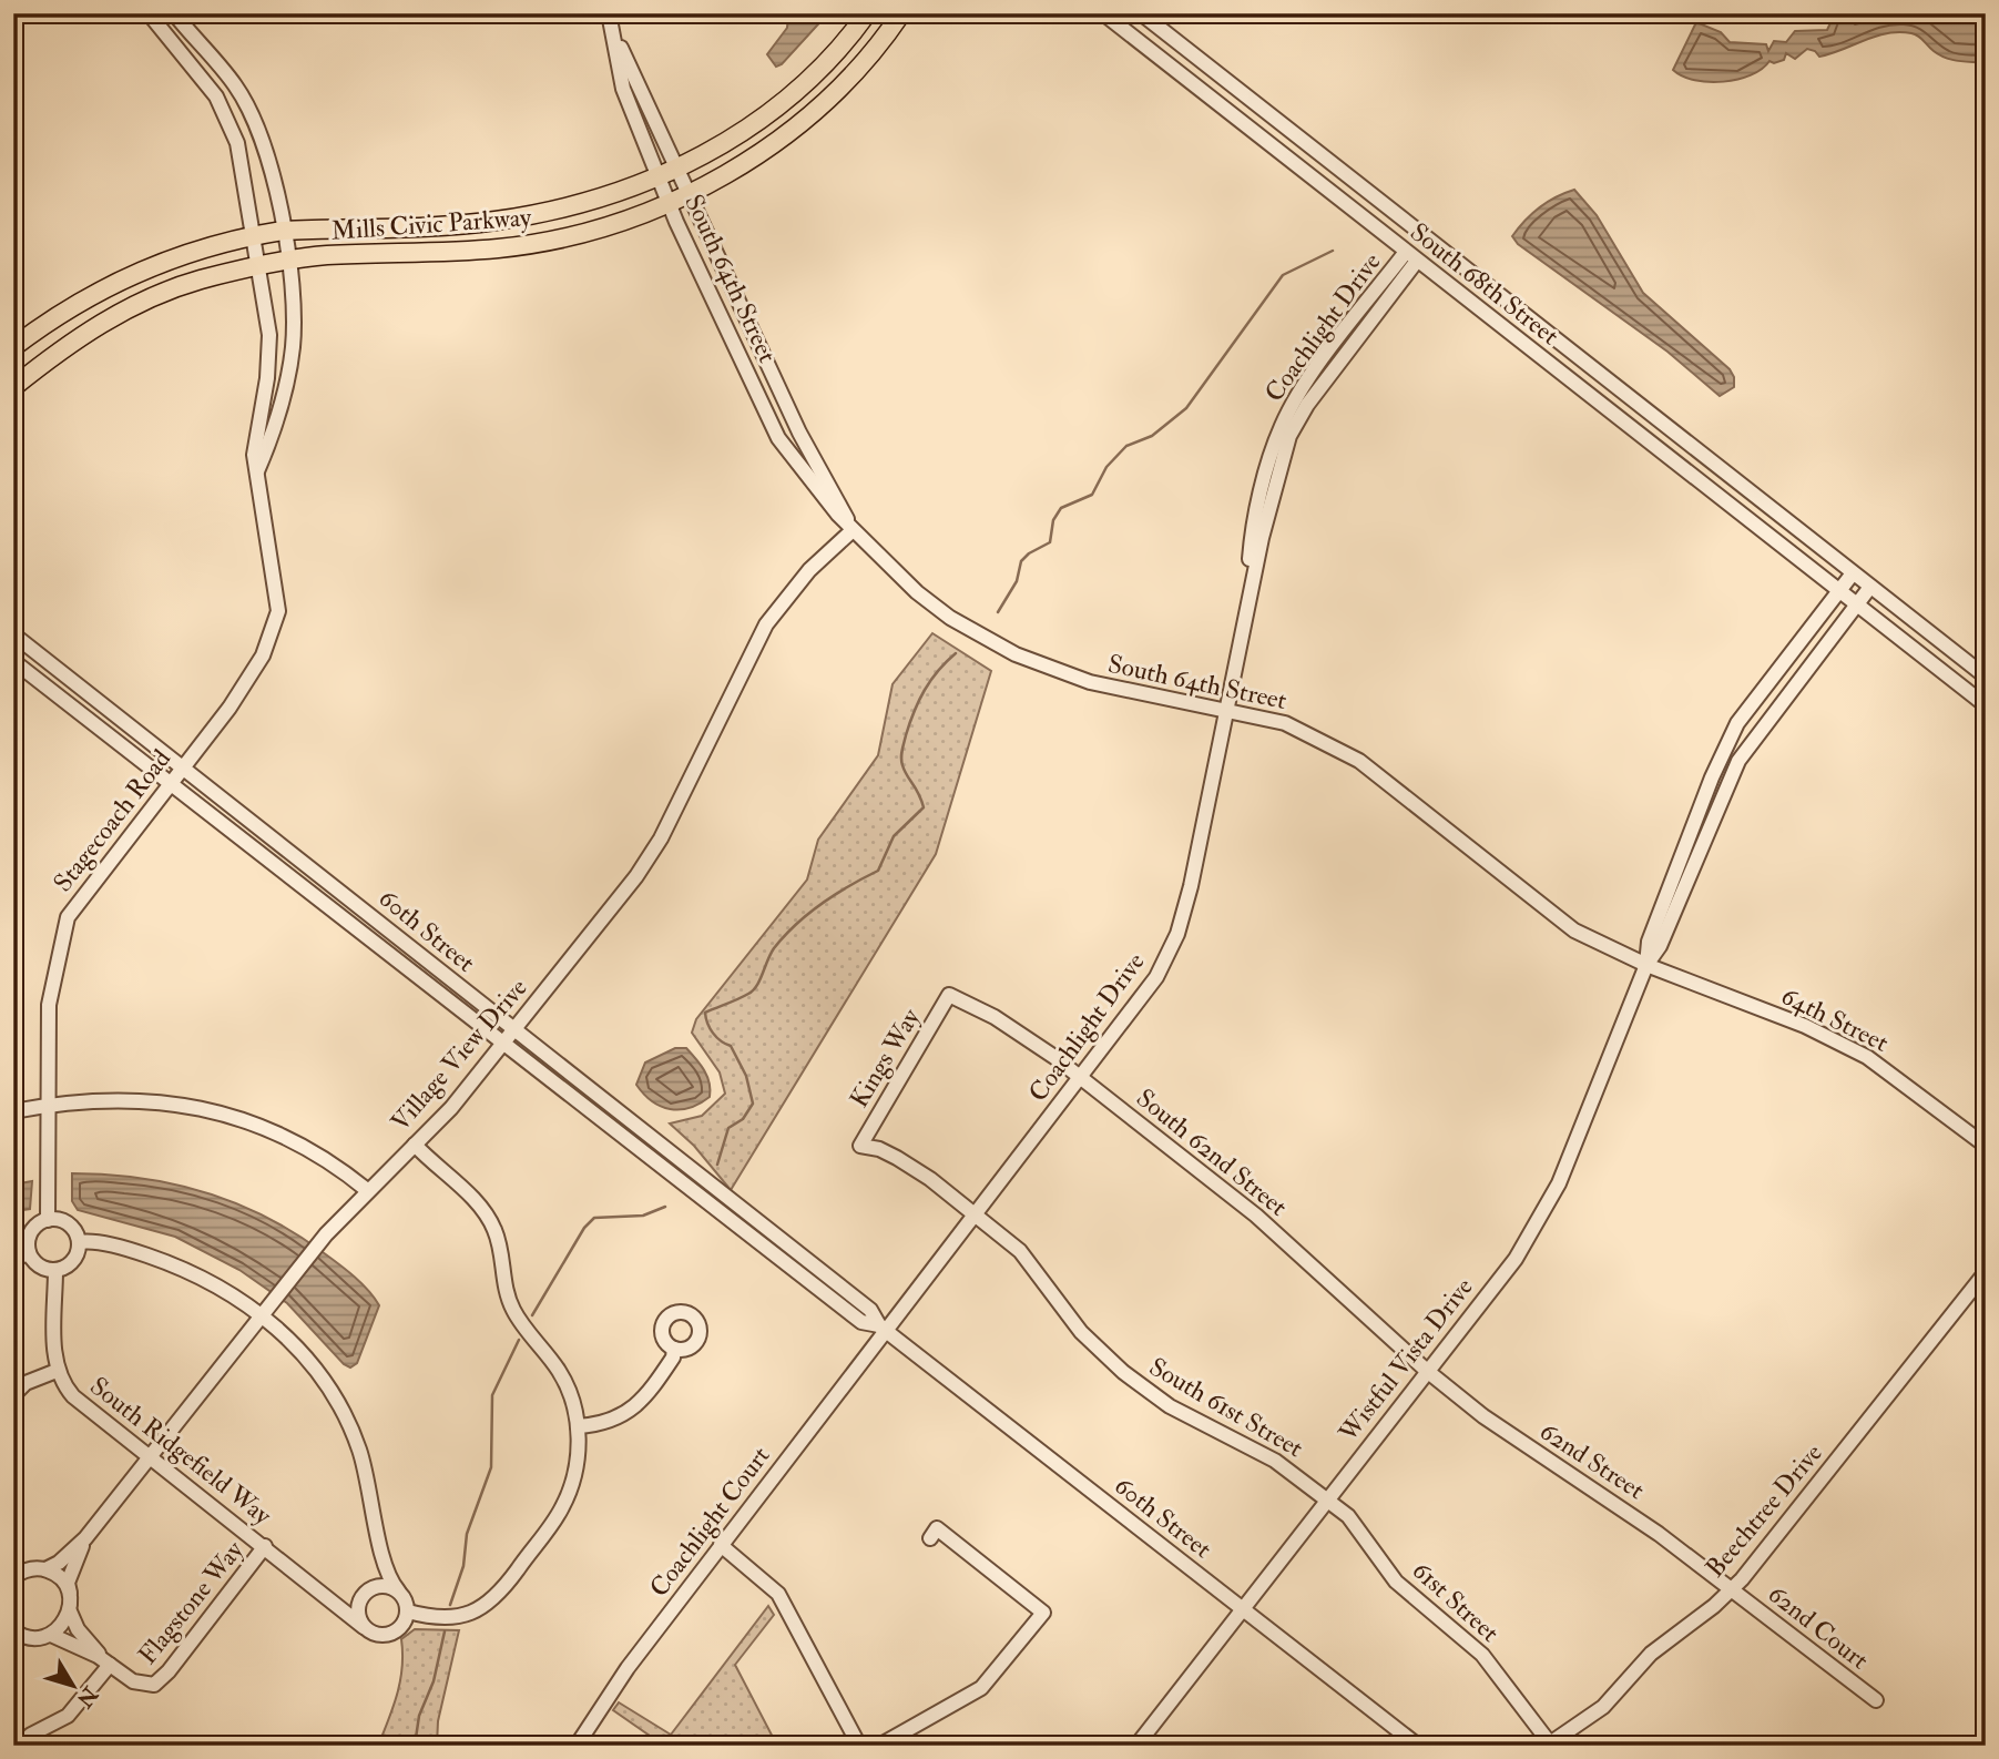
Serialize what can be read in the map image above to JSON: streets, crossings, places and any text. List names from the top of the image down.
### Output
{
  "streets": {
    "main road": ["Mills Civic Parkway"],
    "street": [
      "South 64th Street",
      "South 68th Street",
      "Coachlight Drive",
      "Stagecoach Road",
      "60th Street",
      "64th Street",
      "Village View Drive",
      "Kings Way",
      "South 62nd Street",
      "Wistful Vista Drive",
      "South 61st Street",
      "South Ridgefield Way",
      "62nd Street",
      "Beechtree Drive",
      "Coachlight Court",
      "61st Street",
      "Flagstone Way",
      "62nd Court"
    ]
  },
  "crossings": [
    ["Mills Civic Parkway", "South 64th Street"],
    ["Mills Civic Parkway", "Stagecoach Road"],
    ["South 64th Street", "Coachlight Drive"],
    ["South 64th Street", "64th Street"],
    ["South 64th Street", "Village View Drive"],
    ["South 64th Street", "Wistful Vista Drive"],
    ["South 68th Street", "Coachlight Drive"],
    ["South 68th Street", "Wistful Vista Drive"],
    ["Coachlight Drive", "60th Street"],
    ["Coachlight Drive", "South 62nd Street"],
    ["Coachlight Drive", "South 61st Street"],
    ["Coachlight Drive", "Coachlight Court"],
    ["Stagecoach Road", "60th Street"],
    ["Stagecoach Road", "South Ridgefield Way"],
    ["60th Street", "Village View Drive"],
    ["60th Street", "Wistful Vista Drive"],
    ["60th Street", "Coachlight Court"],
    ["64th Street", "Wistful Vista Drive"],
    ["Village View Drive", "South Ridgefield Way"],
    ["Kings Way", "South 62nd Street"],
    ["Kings Way", "South 61st Street"],
    ["South 62nd Street", "Wistful Vista Drive"],
    ["South 62nd Street", "62nd Street"],
    ["Wistful Vista Drive", "South 61st Street"],
    ["Wistful Vista Drive", "62nd Street"],
    ["Wistful Vista Drive", "61st Street"],
    ["South 61st Street", "61st Street"],
    ["South Ridgefield Way", "Flagstone Way"],
    ["62nd Street", "Beechtree Drive"],
    ["62nd Street", "62nd Court"],
    ["Beechtree Drive", "61st Street"],
    ["Beechtree Drive", "62nd Court"]
  ],
  "north": "bottom right"
}
